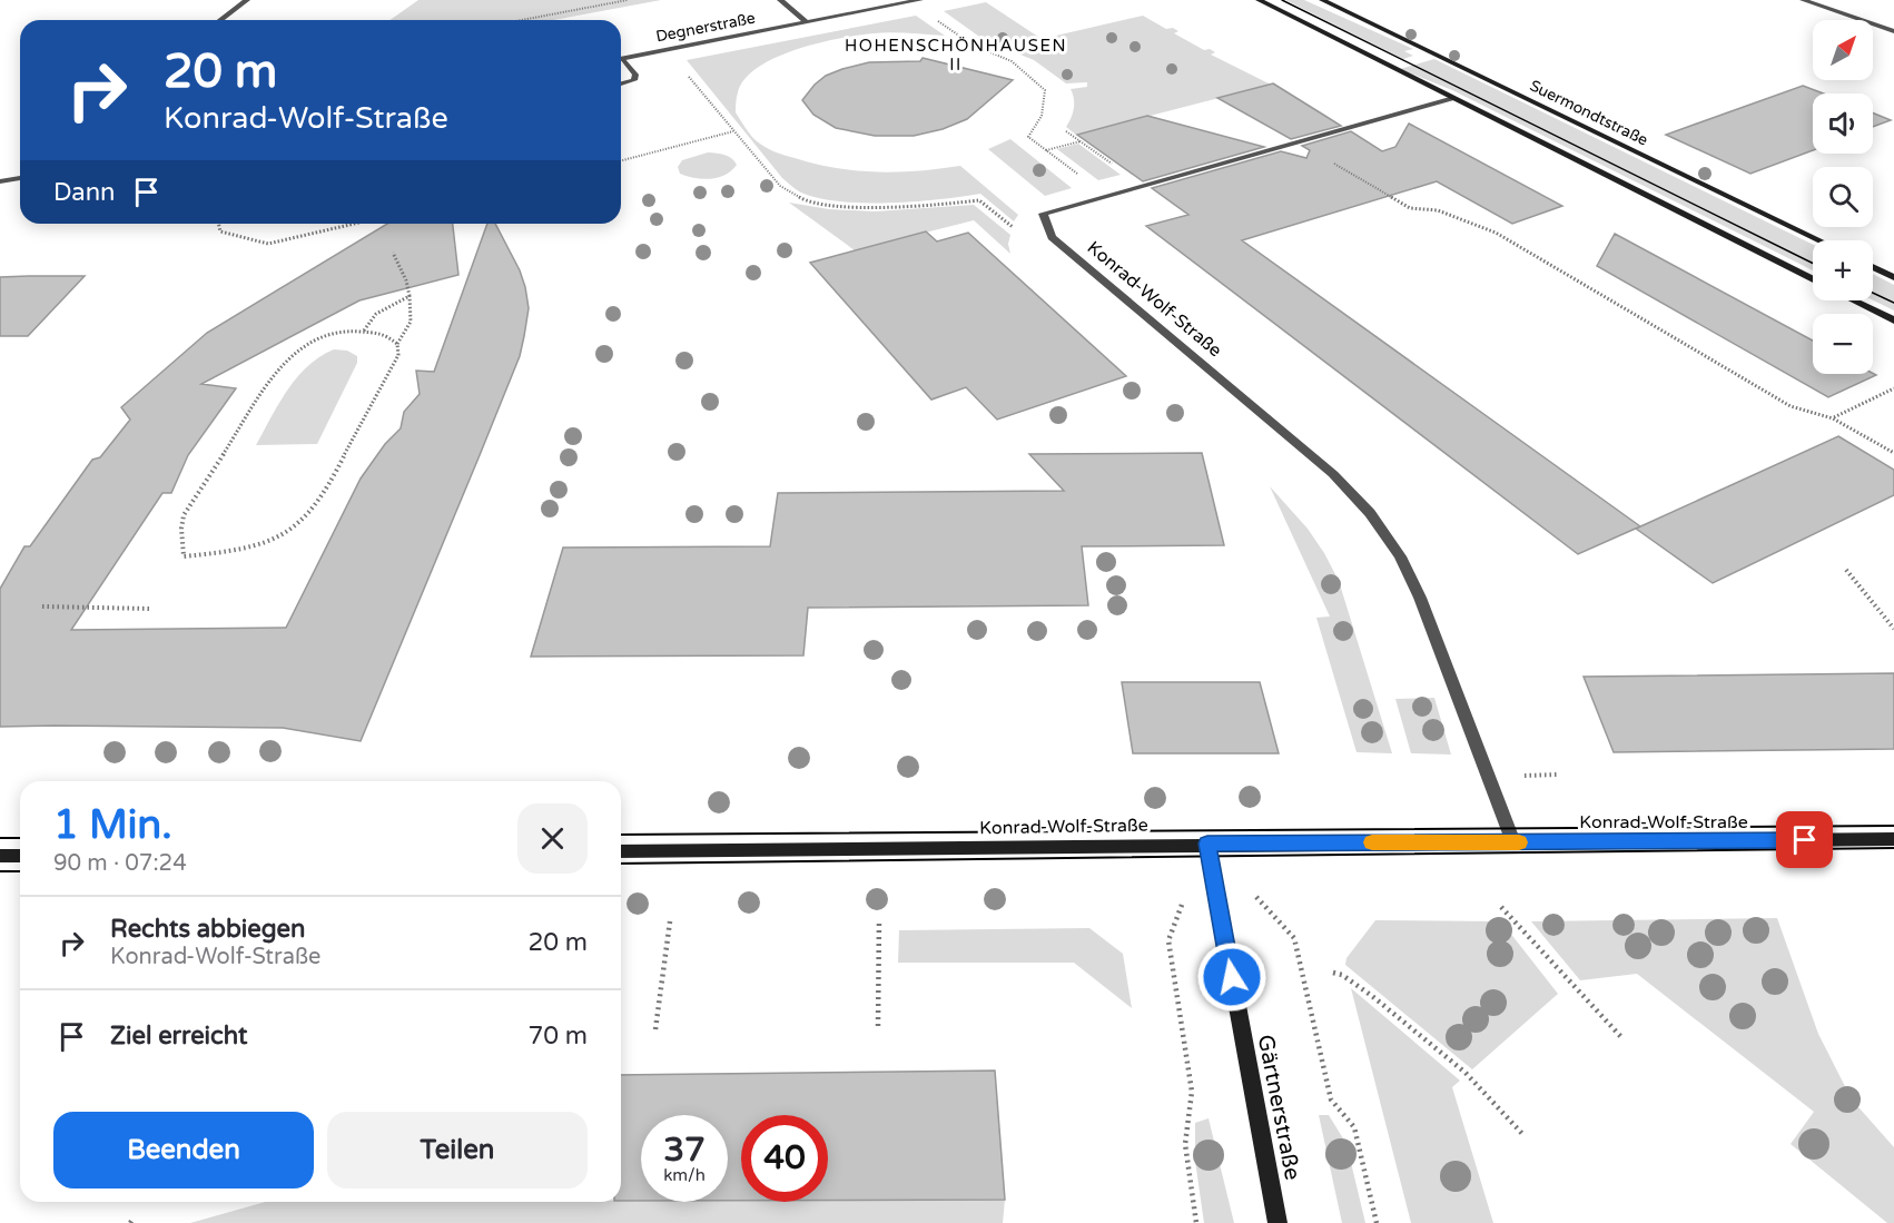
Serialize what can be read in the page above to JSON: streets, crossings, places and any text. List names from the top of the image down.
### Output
{
  "streets": {
    "main road": ["Suermondtstraße", "Konrad-Wolf-Straße", "Gärtnerstraße"],
    "street": ["Degnerstraße"]
  },
  "crossings": [
    ["Konrad-Wolf-Straße", "Gärtnerstraße"]
  ],
  "districts": ["HOHENSCHÖNHAUSEN II"],
  "north": "top right",
  "page": {
    "map_buttons": ["+", "−"],
    "turn": ["20 m", "Konrad-Wolf-Straße"],
    "then": "Dann",
    "heading": ["1 Min.", "90 m · 07:24"],
    "list": [
      {
        "name": "Rechts abbiegen",
        "note": "Konrad-Wolf-Straße",
        "value": "20 m"
      },
      {
        "name": "Ziel erreicht",
        "value": "70 m"
      }
    ],
    "buttons": ["Beenden", "Teilen"],
    "speed": "37 km/h",
    "limit": "40"
  }
}
